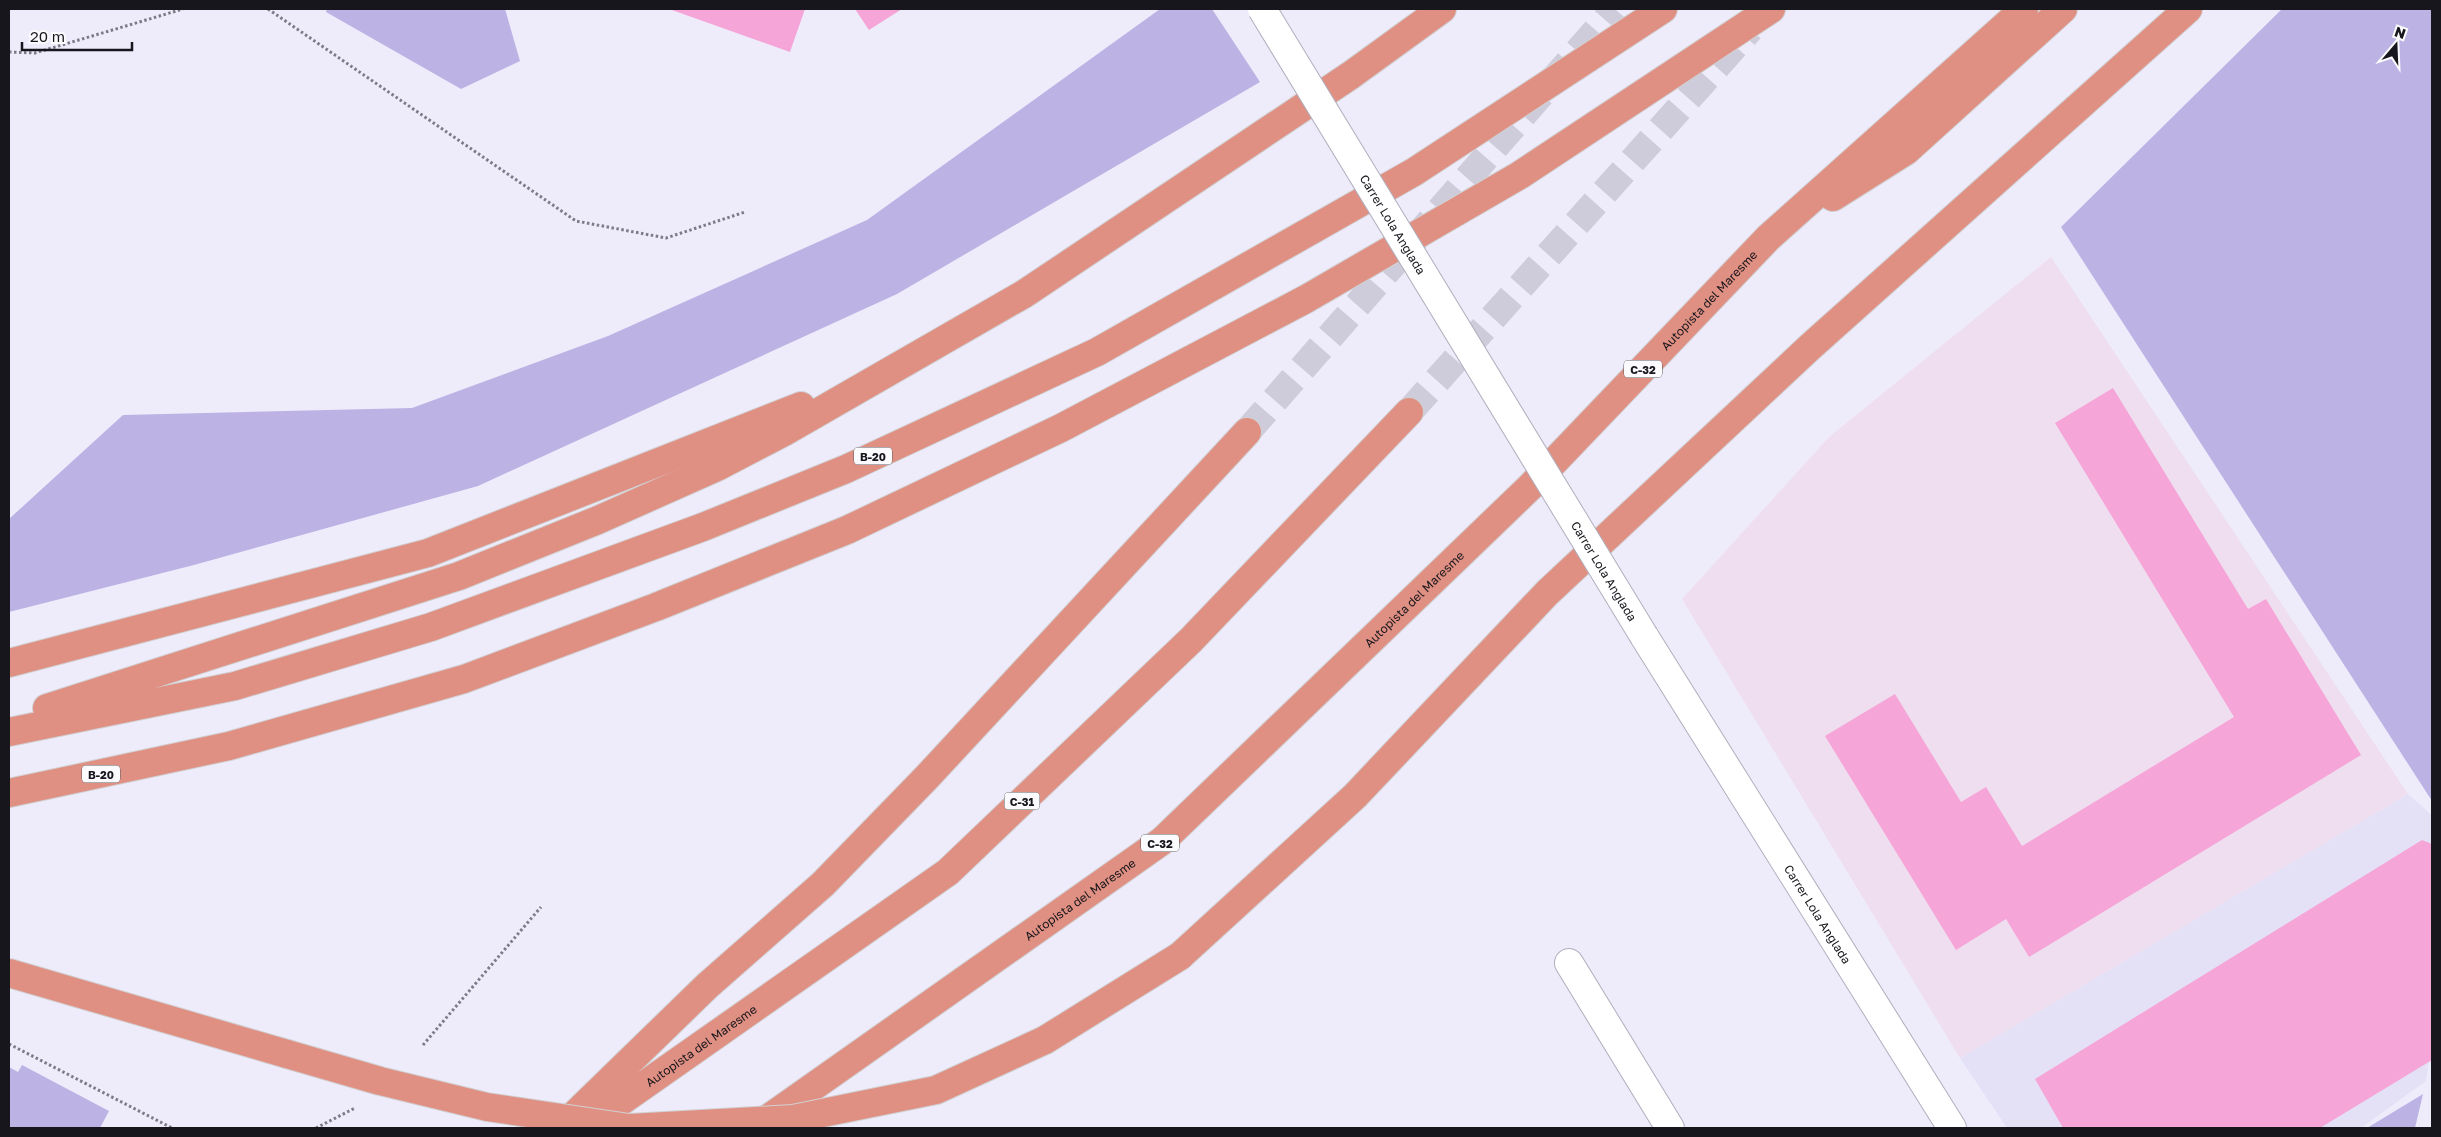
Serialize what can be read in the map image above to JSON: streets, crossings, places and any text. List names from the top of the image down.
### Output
{
  "streets": {
    "highway": [
      "Autopista del Maresme",
      "C-32",
      "B-20",
      "C-31"
    ],
    "street": ["Carrer Lola Anglada"]
  },
  "scale_bar": "20 m",
  "north": "top"
}
